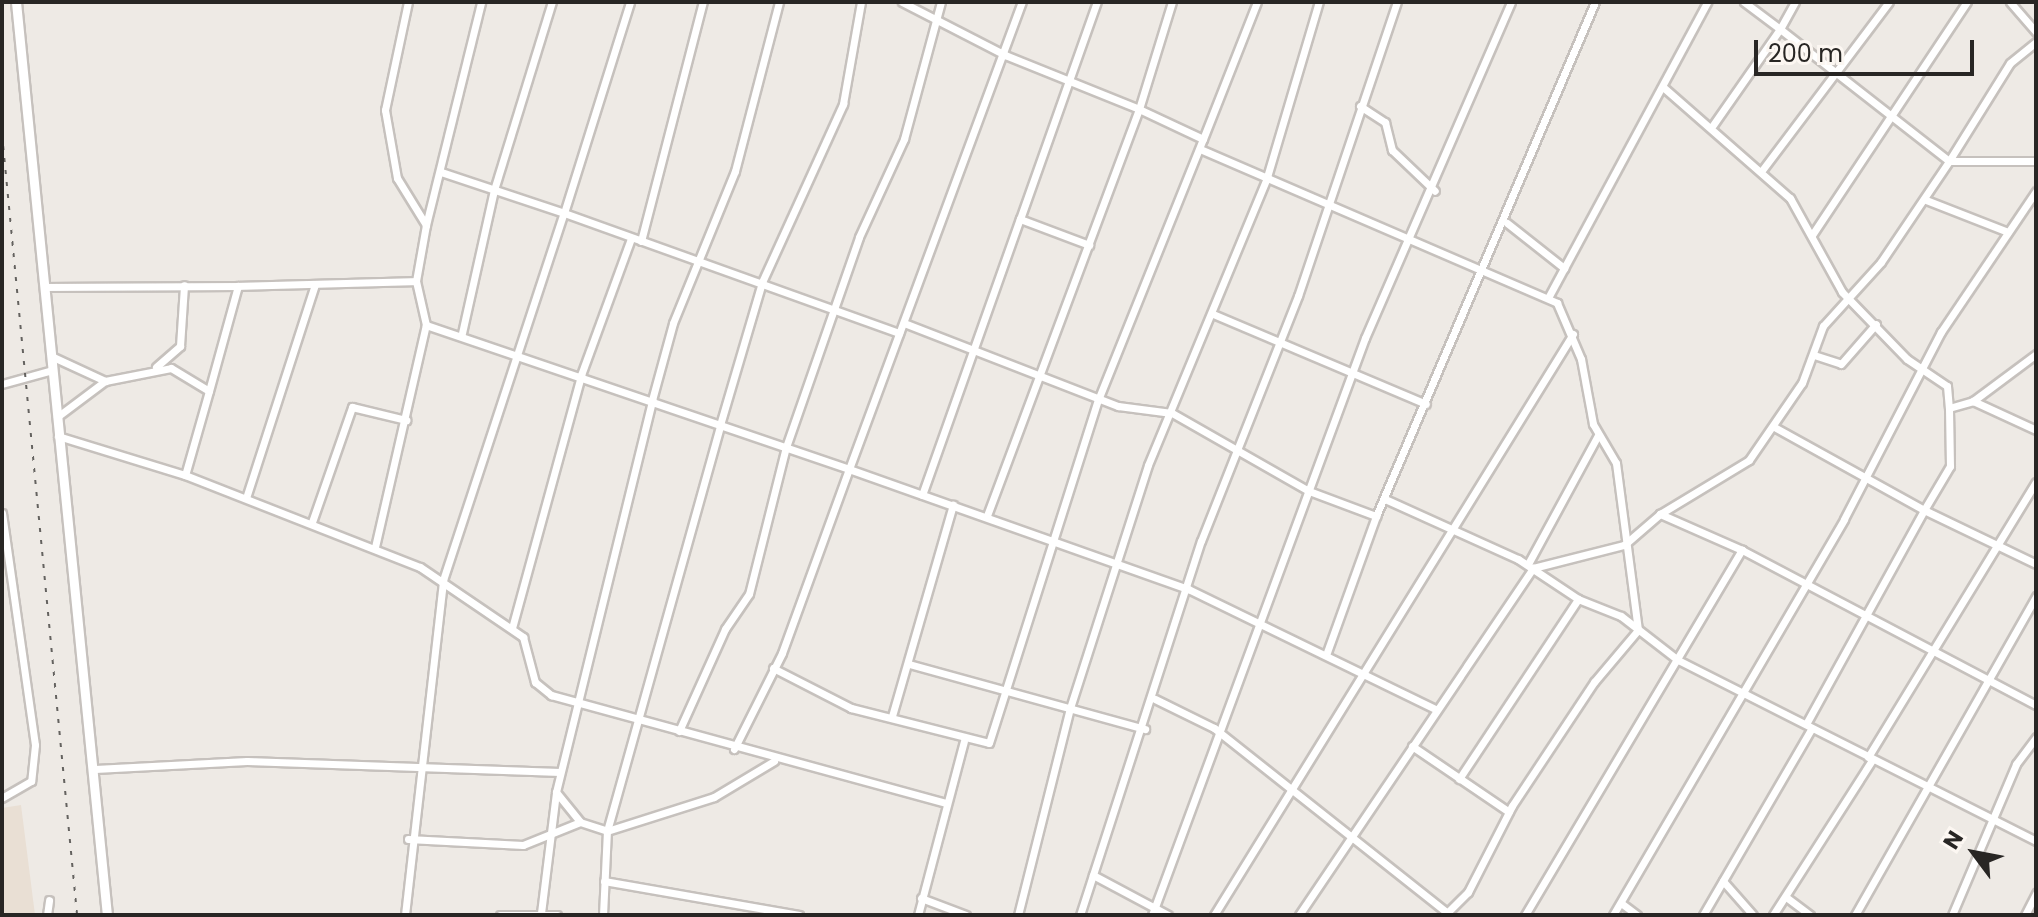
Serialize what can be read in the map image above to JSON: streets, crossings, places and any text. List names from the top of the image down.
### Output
{
  "scale_bar": "200 m",
  "north": "top left"
}
